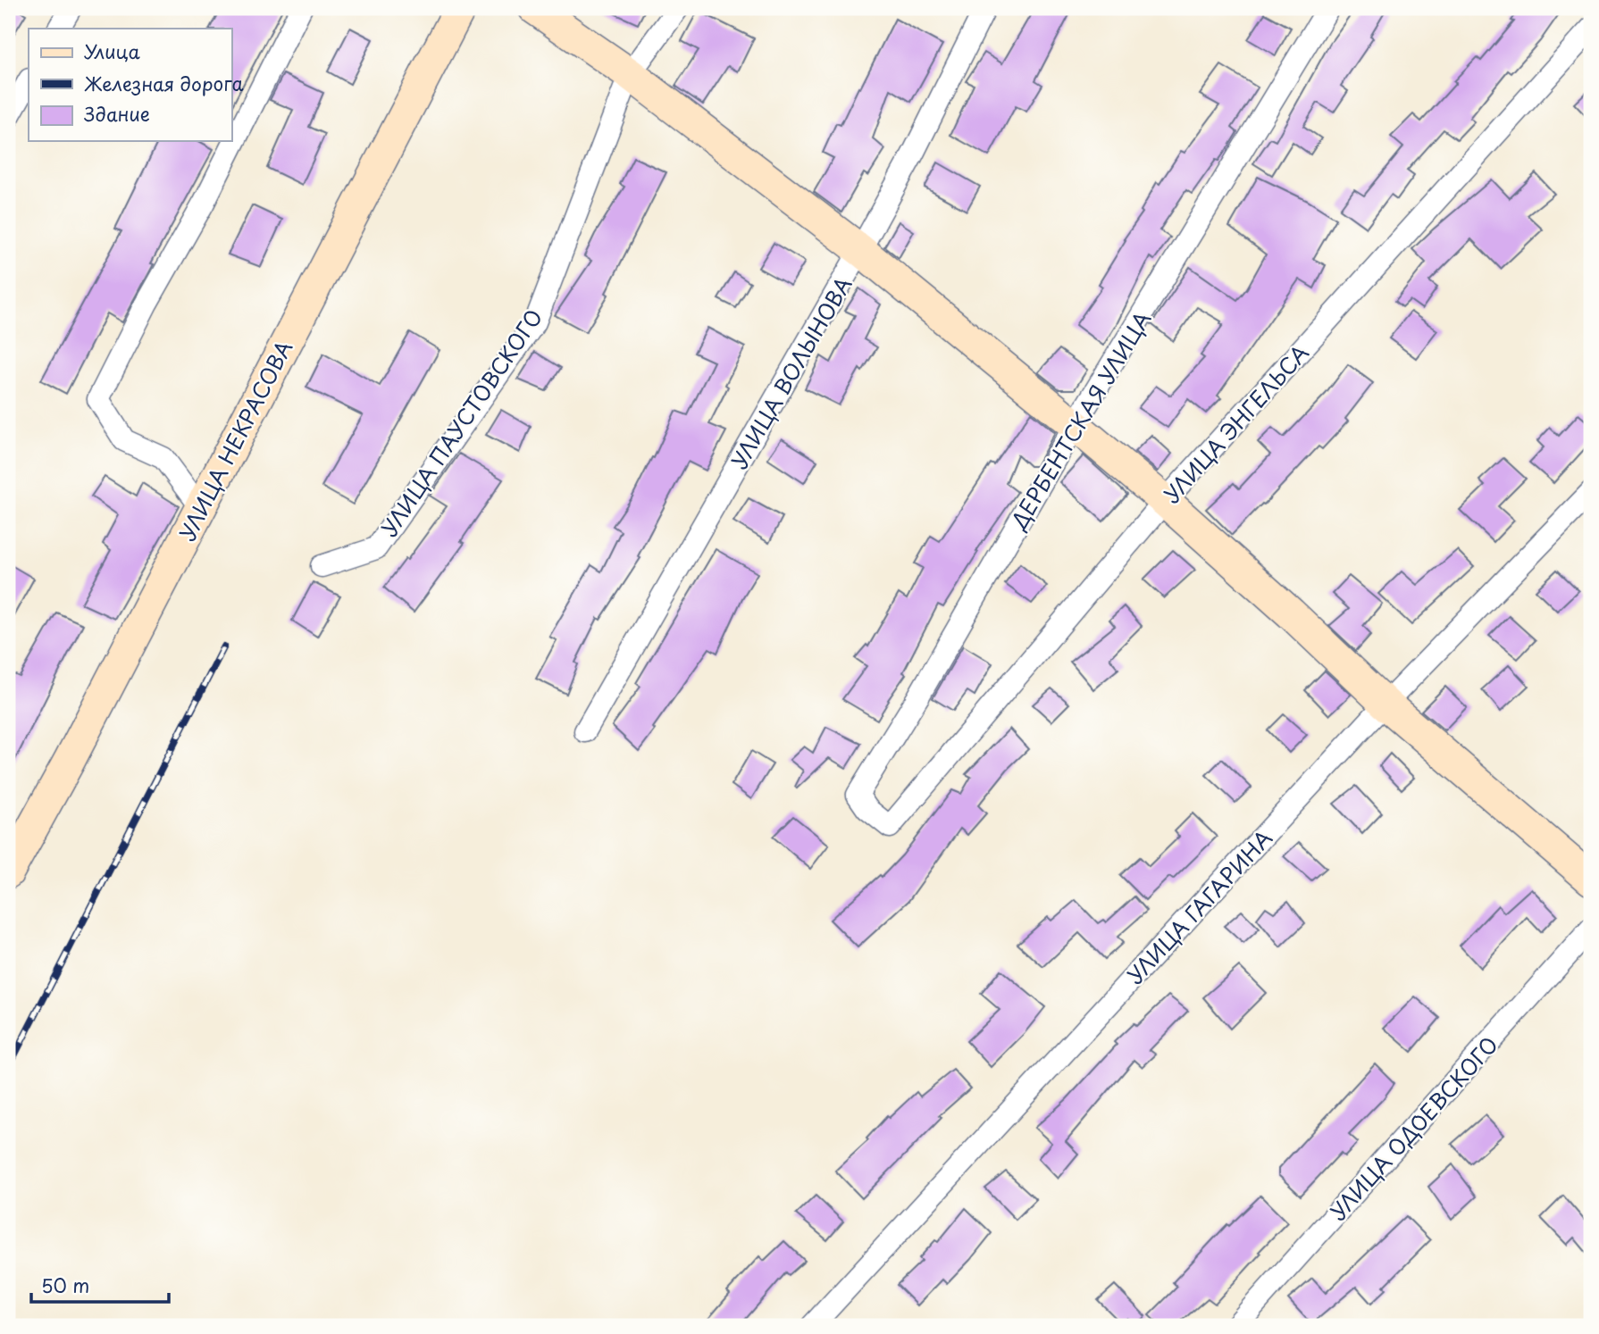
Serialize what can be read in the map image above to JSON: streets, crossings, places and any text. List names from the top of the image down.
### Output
{
  "streets": {
    "street": [
      "УЛИЦА ВОЛЫНОВА",
      "ДЕРБЕНТСКАЯ УЛИЦА",
      "УЛИЦА ПАУСТОВСКОГО",
      "УЛИЦА ЭНГЕЛЬСА",
      "УЛИЦА НЕКРАСОВА",
      "УЛИЦА ГАГАРИНА",
      "УЛИЦА ОДОЕВСКОГО"
    ]
  },
  "crossings": [
    ["ДЕРБЕНТСКАЯ УЛИЦА", "УЛИЦА ЭНГЕЛЬСА"]
  ],
  "legend": ["Улица", "Железная дорога", "Здание"],
  "scale_bar": "50 m"
}
